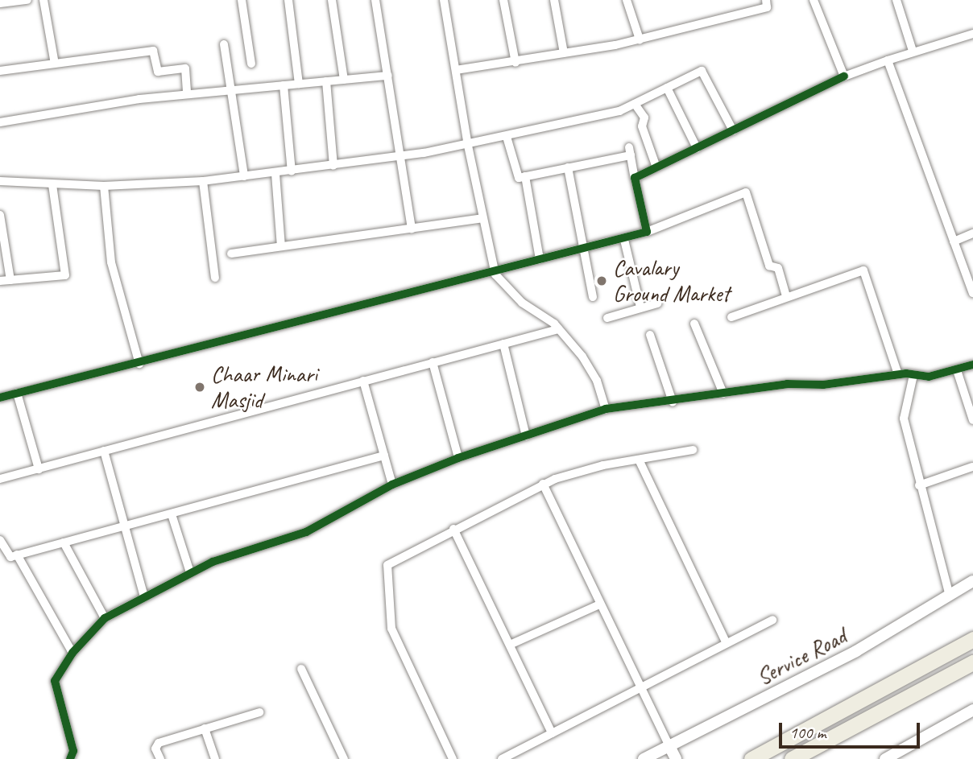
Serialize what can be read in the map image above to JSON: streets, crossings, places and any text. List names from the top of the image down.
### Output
{
  "streets": {
    "street": ["Service Road"]
  },
  "places": ["Cavalary Ground Market", "Chaar Minari Masjid"],
  "scale_bar": "100 m"
}
